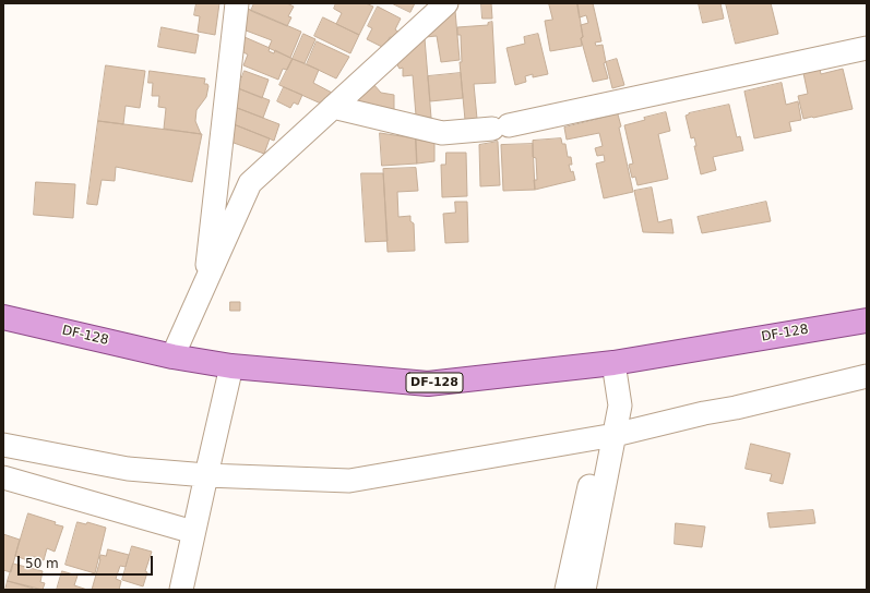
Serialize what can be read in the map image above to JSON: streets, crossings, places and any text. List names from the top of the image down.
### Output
{
  "streets": {
    "main road": ["DF-128"]
  },
  "scale_bar": "50 m"
}
